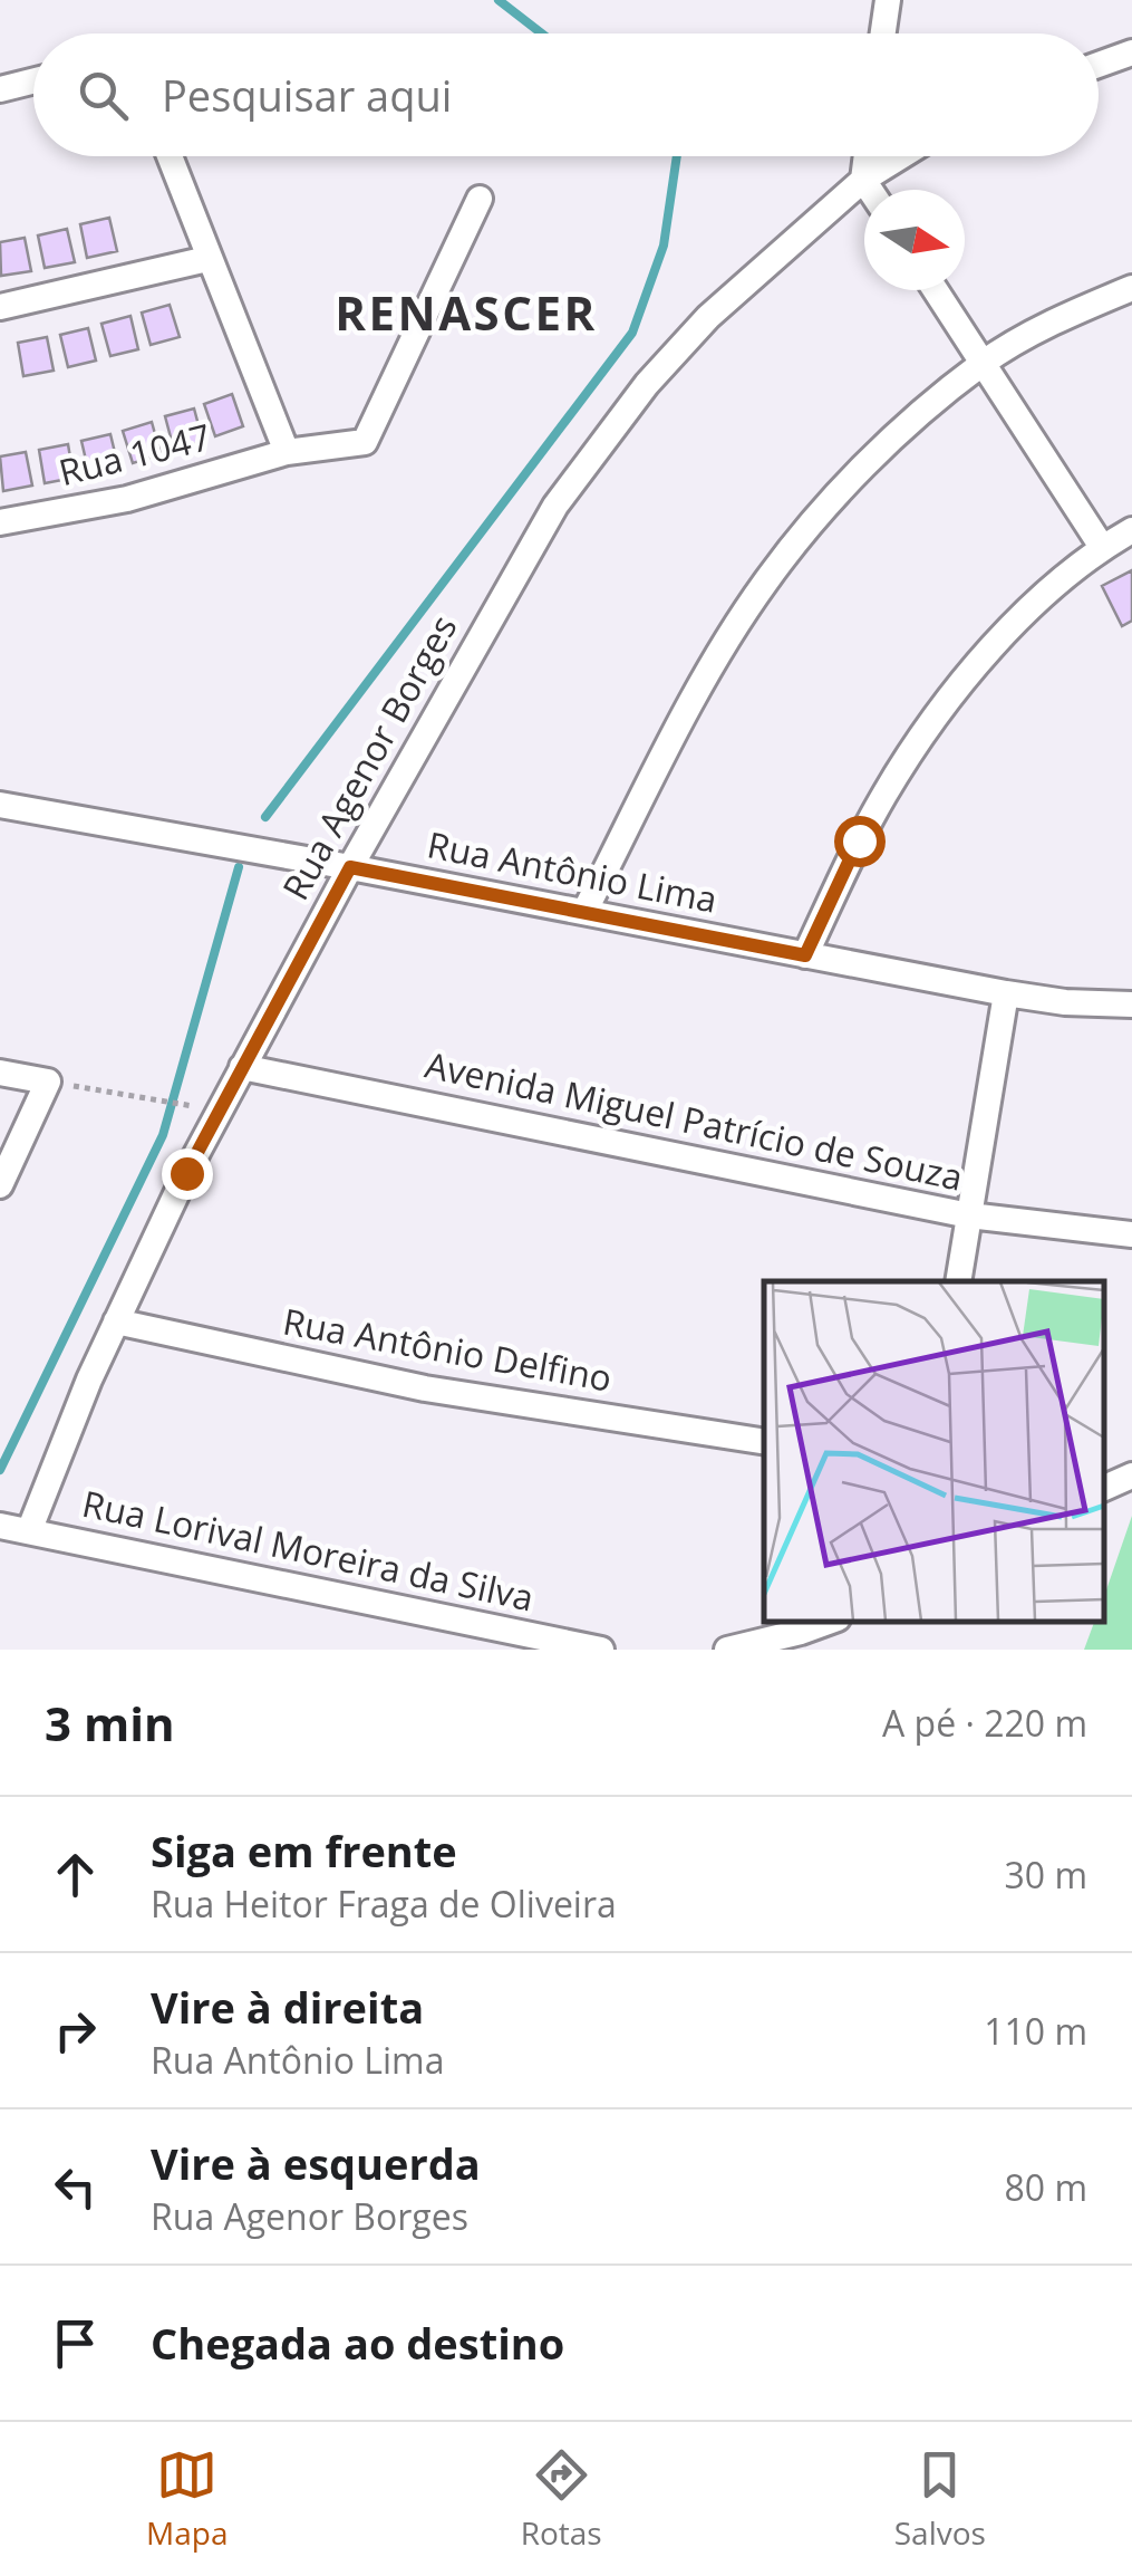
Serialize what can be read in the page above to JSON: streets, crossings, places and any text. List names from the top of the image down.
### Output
{
  "streets": {
    "street": [
      "Rua 1047",
      "Rua Agenor Borges",
      "Rua Antônio Lima",
      "Avenida Miguel Patrício de Souza",
      "Rua Antônio Delfino",
      "Rua Lorival Moreira da Silva"
    ]
  },
  "crossings": [
    ["Rua Agenor Borges", "Rua Antônio Lima"],
    ["Rua Agenor Borges", "Avenida Miguel Patrício de Souza"],
    ["Rua Agenor Borges", "Rua Antônio Delfino"],
    ["Rua Agenor Borges", "Rua Lorival Moreira da Silva"]
  ],
  "districts": ["RENASCER"],
  "north": "right",
  "page": {
    "search": "Pesquisar aqui",
    "heading": ["3 min", "A pé · 220 m"],
    "list": [
      ["Siga em frente", "Rua Heitor Fraga de Oliveira", "30 m"],
      ["Vire à direita", "Rua Antônio Lima", "110 m"],
      ["Vire à esquerda", "Rua Agenor Borges", "80 m"],
      "Chegada ao destino"
    ],
    "nav": ["Mapa", "Rotas", "Salvos"]
  }
}
